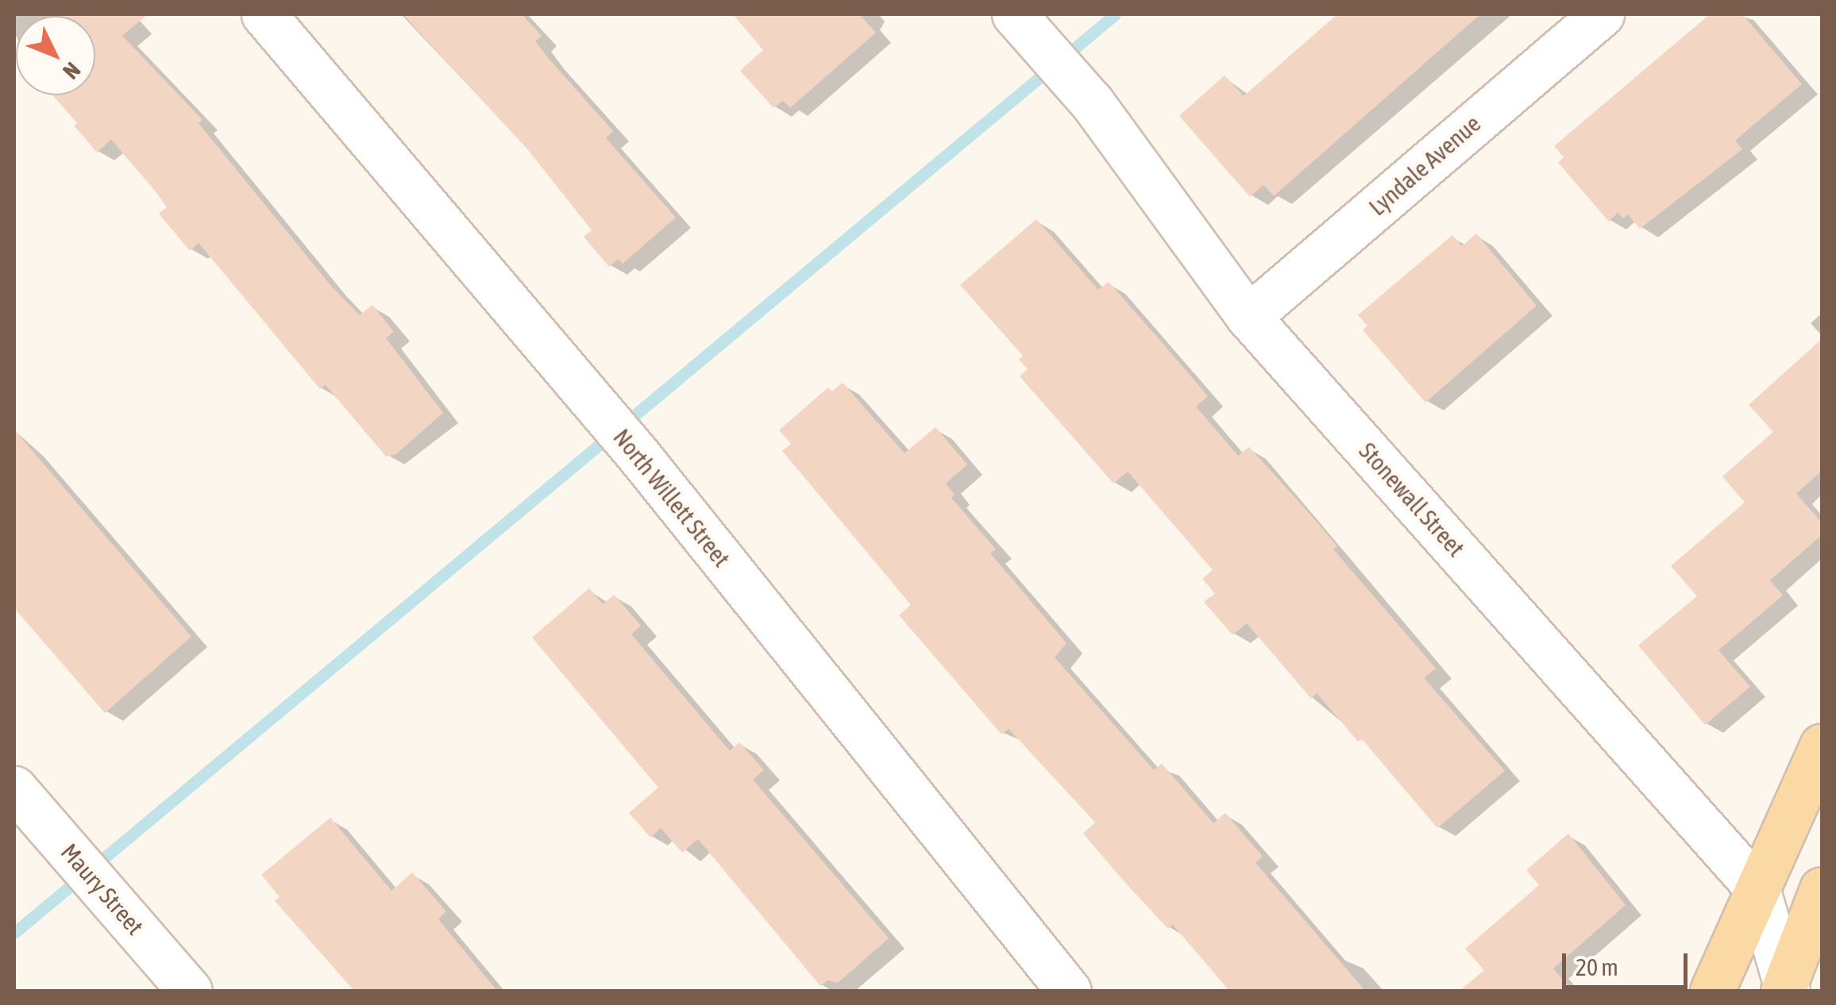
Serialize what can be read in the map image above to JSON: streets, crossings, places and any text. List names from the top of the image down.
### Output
{
  "streets": {
    "street": [
      "Lyndale Avenue",
      "North Willett Street",
      "Stonewall Street",
      "Maury Street"
    ]
  },
  "crossings": [
    ["Lyndale Avenue", "Stonewall Street"]
  ],
  "scale_bar": "20 m",
  "north": "bottom right"
}
